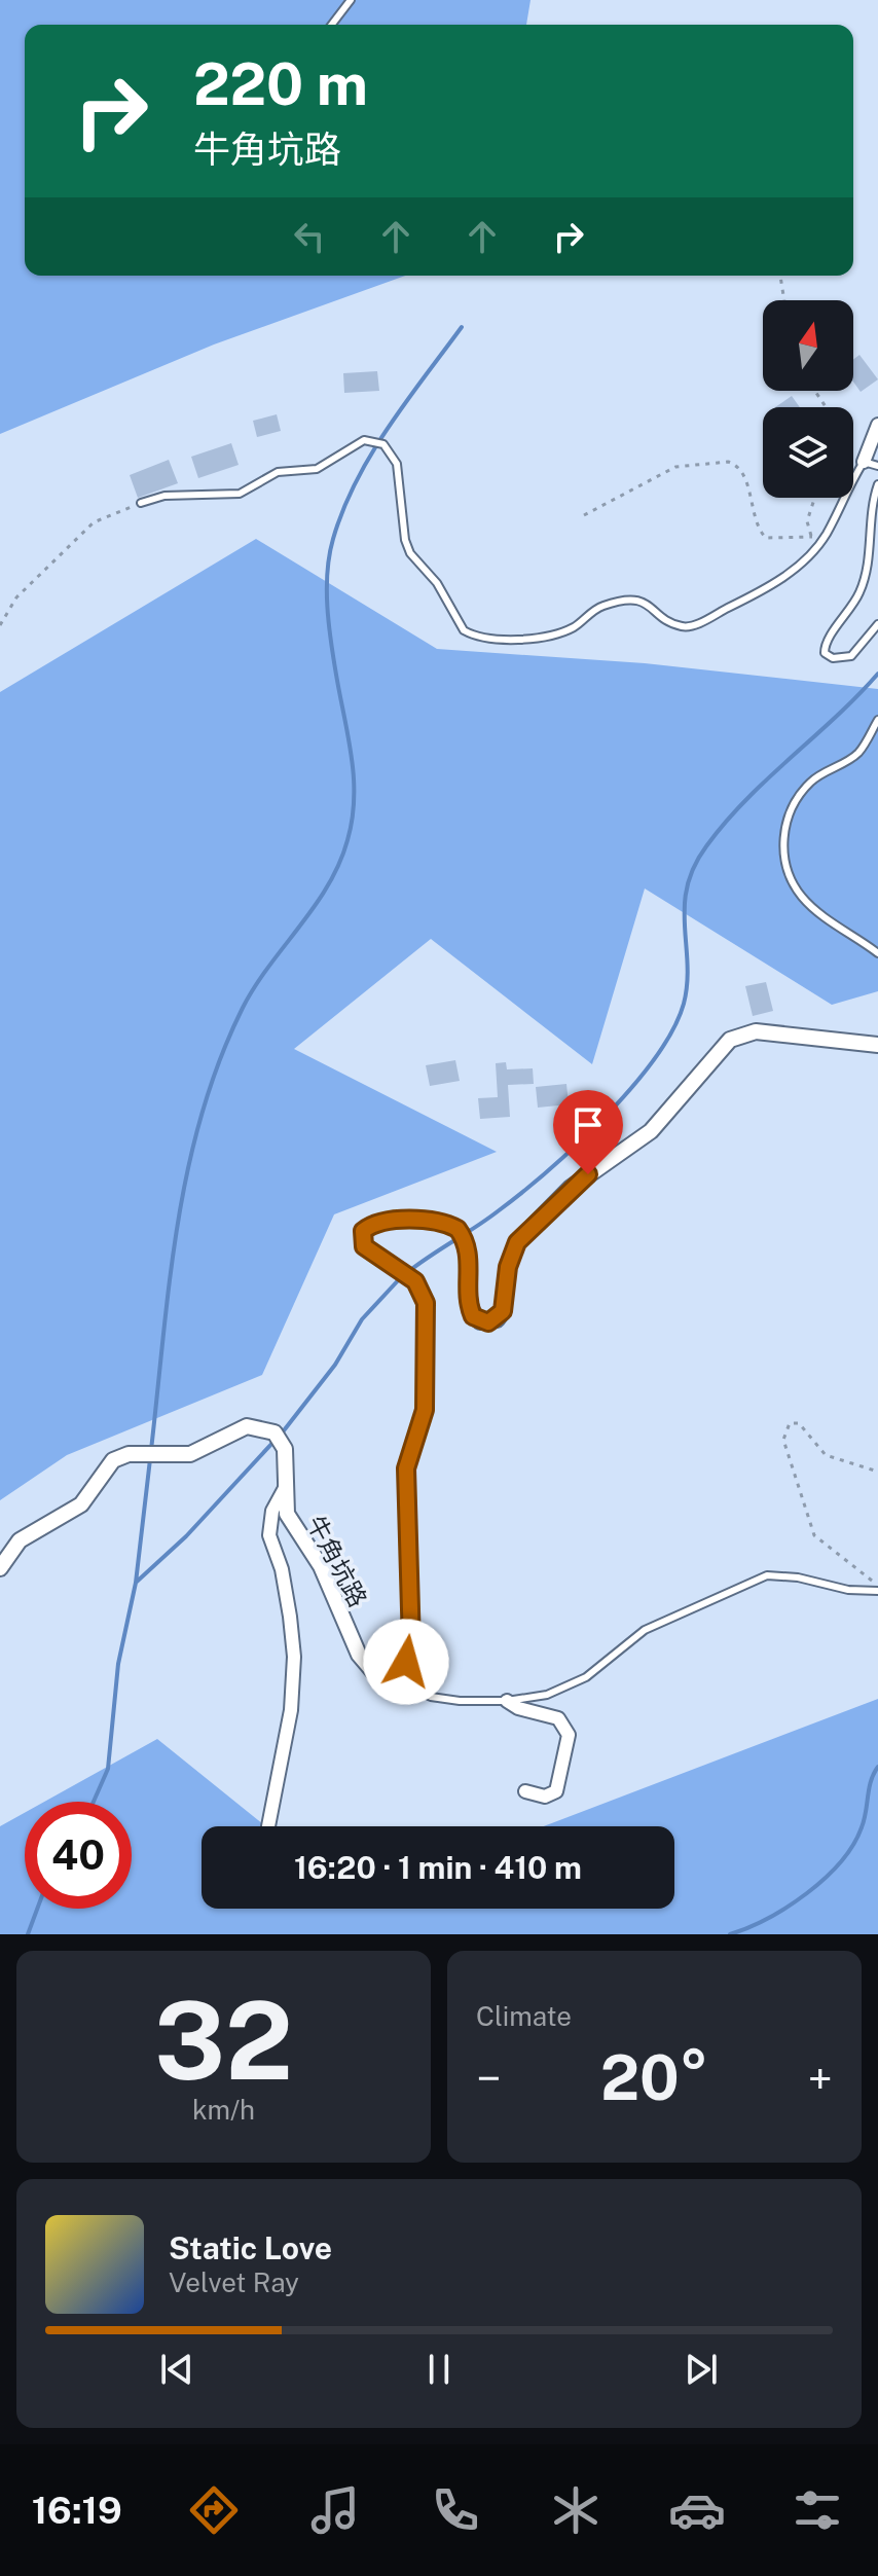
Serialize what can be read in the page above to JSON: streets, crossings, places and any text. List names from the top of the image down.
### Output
{
  "streets": {
    "street": ["牛角坑路"]
  },
  "north": "top",
  "page": {
    "turn": ["220 m", "牛角坑路"],
    "limit": "40",
    "trip": "16:20 · 1 min · 410 m",
    "tile": [
      ["32", "km/h"],
      "Climate"
    ],
    "heat": ["−", "20°", "+"],
    "song": ["Static Love", "Velvet Ray"],
    "tabs": "16:19"
  }
}
